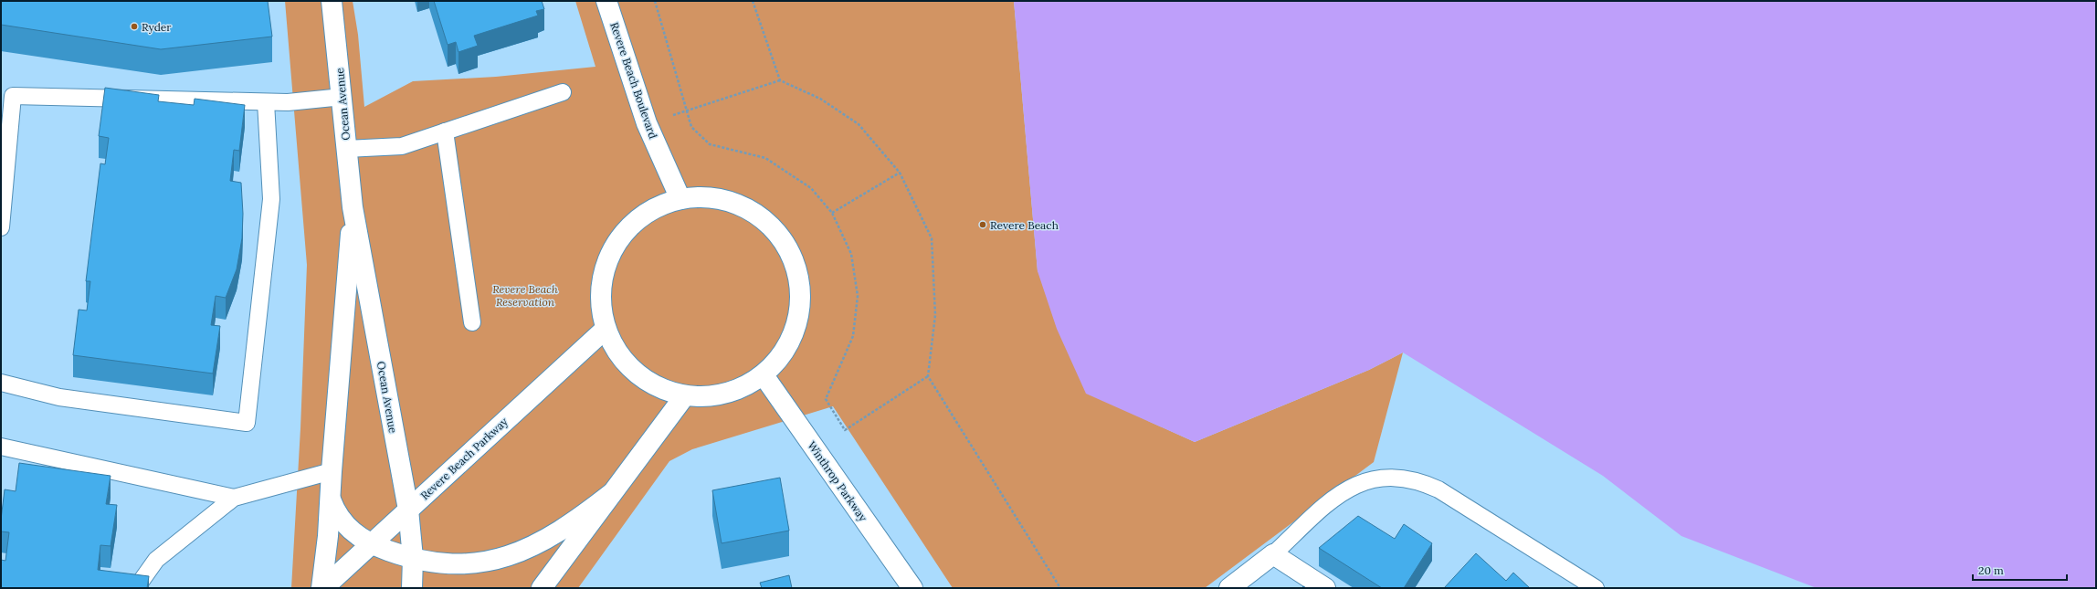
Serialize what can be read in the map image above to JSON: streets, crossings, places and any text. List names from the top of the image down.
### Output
{
  "streets": {
    "main road": [
      "Revere Beach Boulevard",
      "Ocean Avenue",
      "Revere Beach Parkway",
      "Winthrop Parkway"
    ]
  },
  "crossings": [
    ["Ocean Avenue", "Revere Beach Parkway"]
  ],
  "parks": ["Revere Beach Reservation"],
  "places": ["Ryder", "Revere Beach"],
  "scale_bar": "20 m"
}
